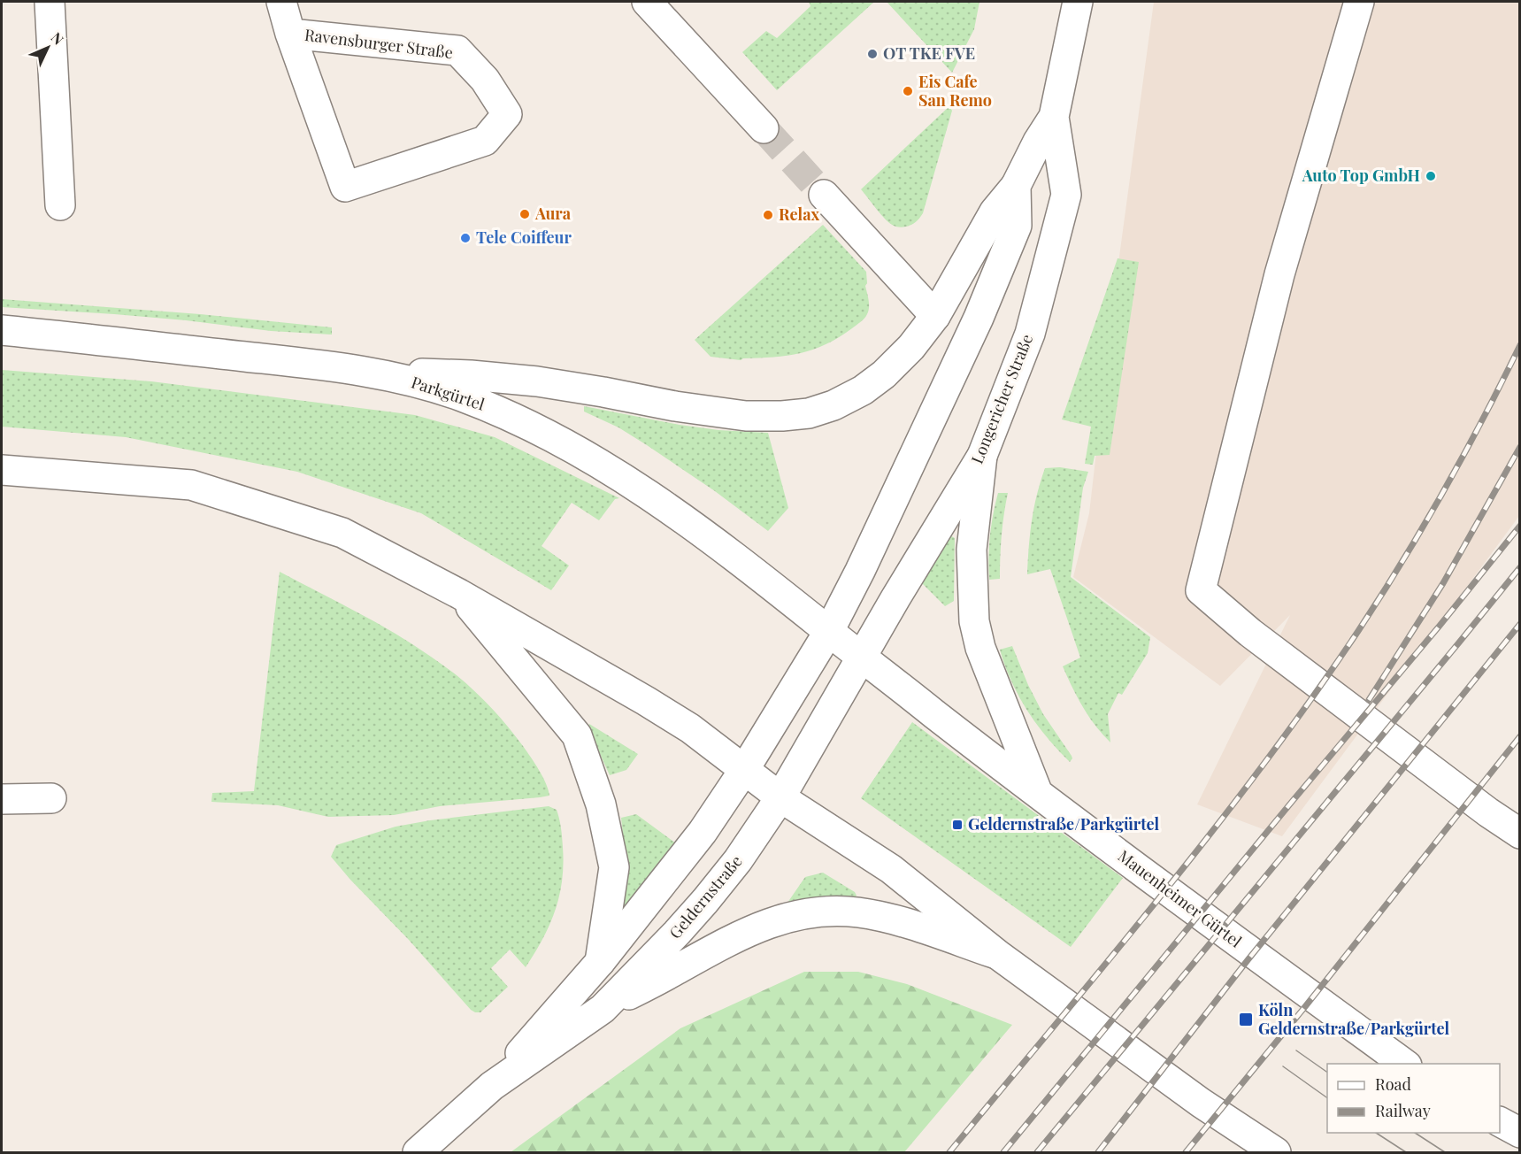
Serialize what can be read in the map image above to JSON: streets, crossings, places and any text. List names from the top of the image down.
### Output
{
  "streets": {
    "main road": [
      "Ravensburger Straße",
      "Parkgürtel",
      "Longericher Straße",
      "Geldernstraße",
      "Mauenheimer Gürtel"
    ]
  },
  "crossings": [
    ["Parkgürtel", "Longericher Straße"],
    ["Parkgürtel", "Geldernstraße"],
    ["Parkgürtel", "Mauenheimer Gürtel"],
    ["Longericher Straße", "Geldernstraße"],
    ["Longericher Straße", "Mauenheimer Gürtel"],
    ["Geldernstraße", "Mauenheimer Gürtel"]
  ],
  "places": {
    "other": [
      "OT TKE FVE",
      "Eis Cafe San Remo",
      "Auto Top GmbH",
      "Aura",
      "Relax",
      "Tele Coiffeur"
    ],
    "transit": ["Geldernstraße/Parkgürtel", "Köln Geldernstraße/Parkgürtel"]
  },
  "legend": ["Road", "Railway"],
  "north": "top right"
}
